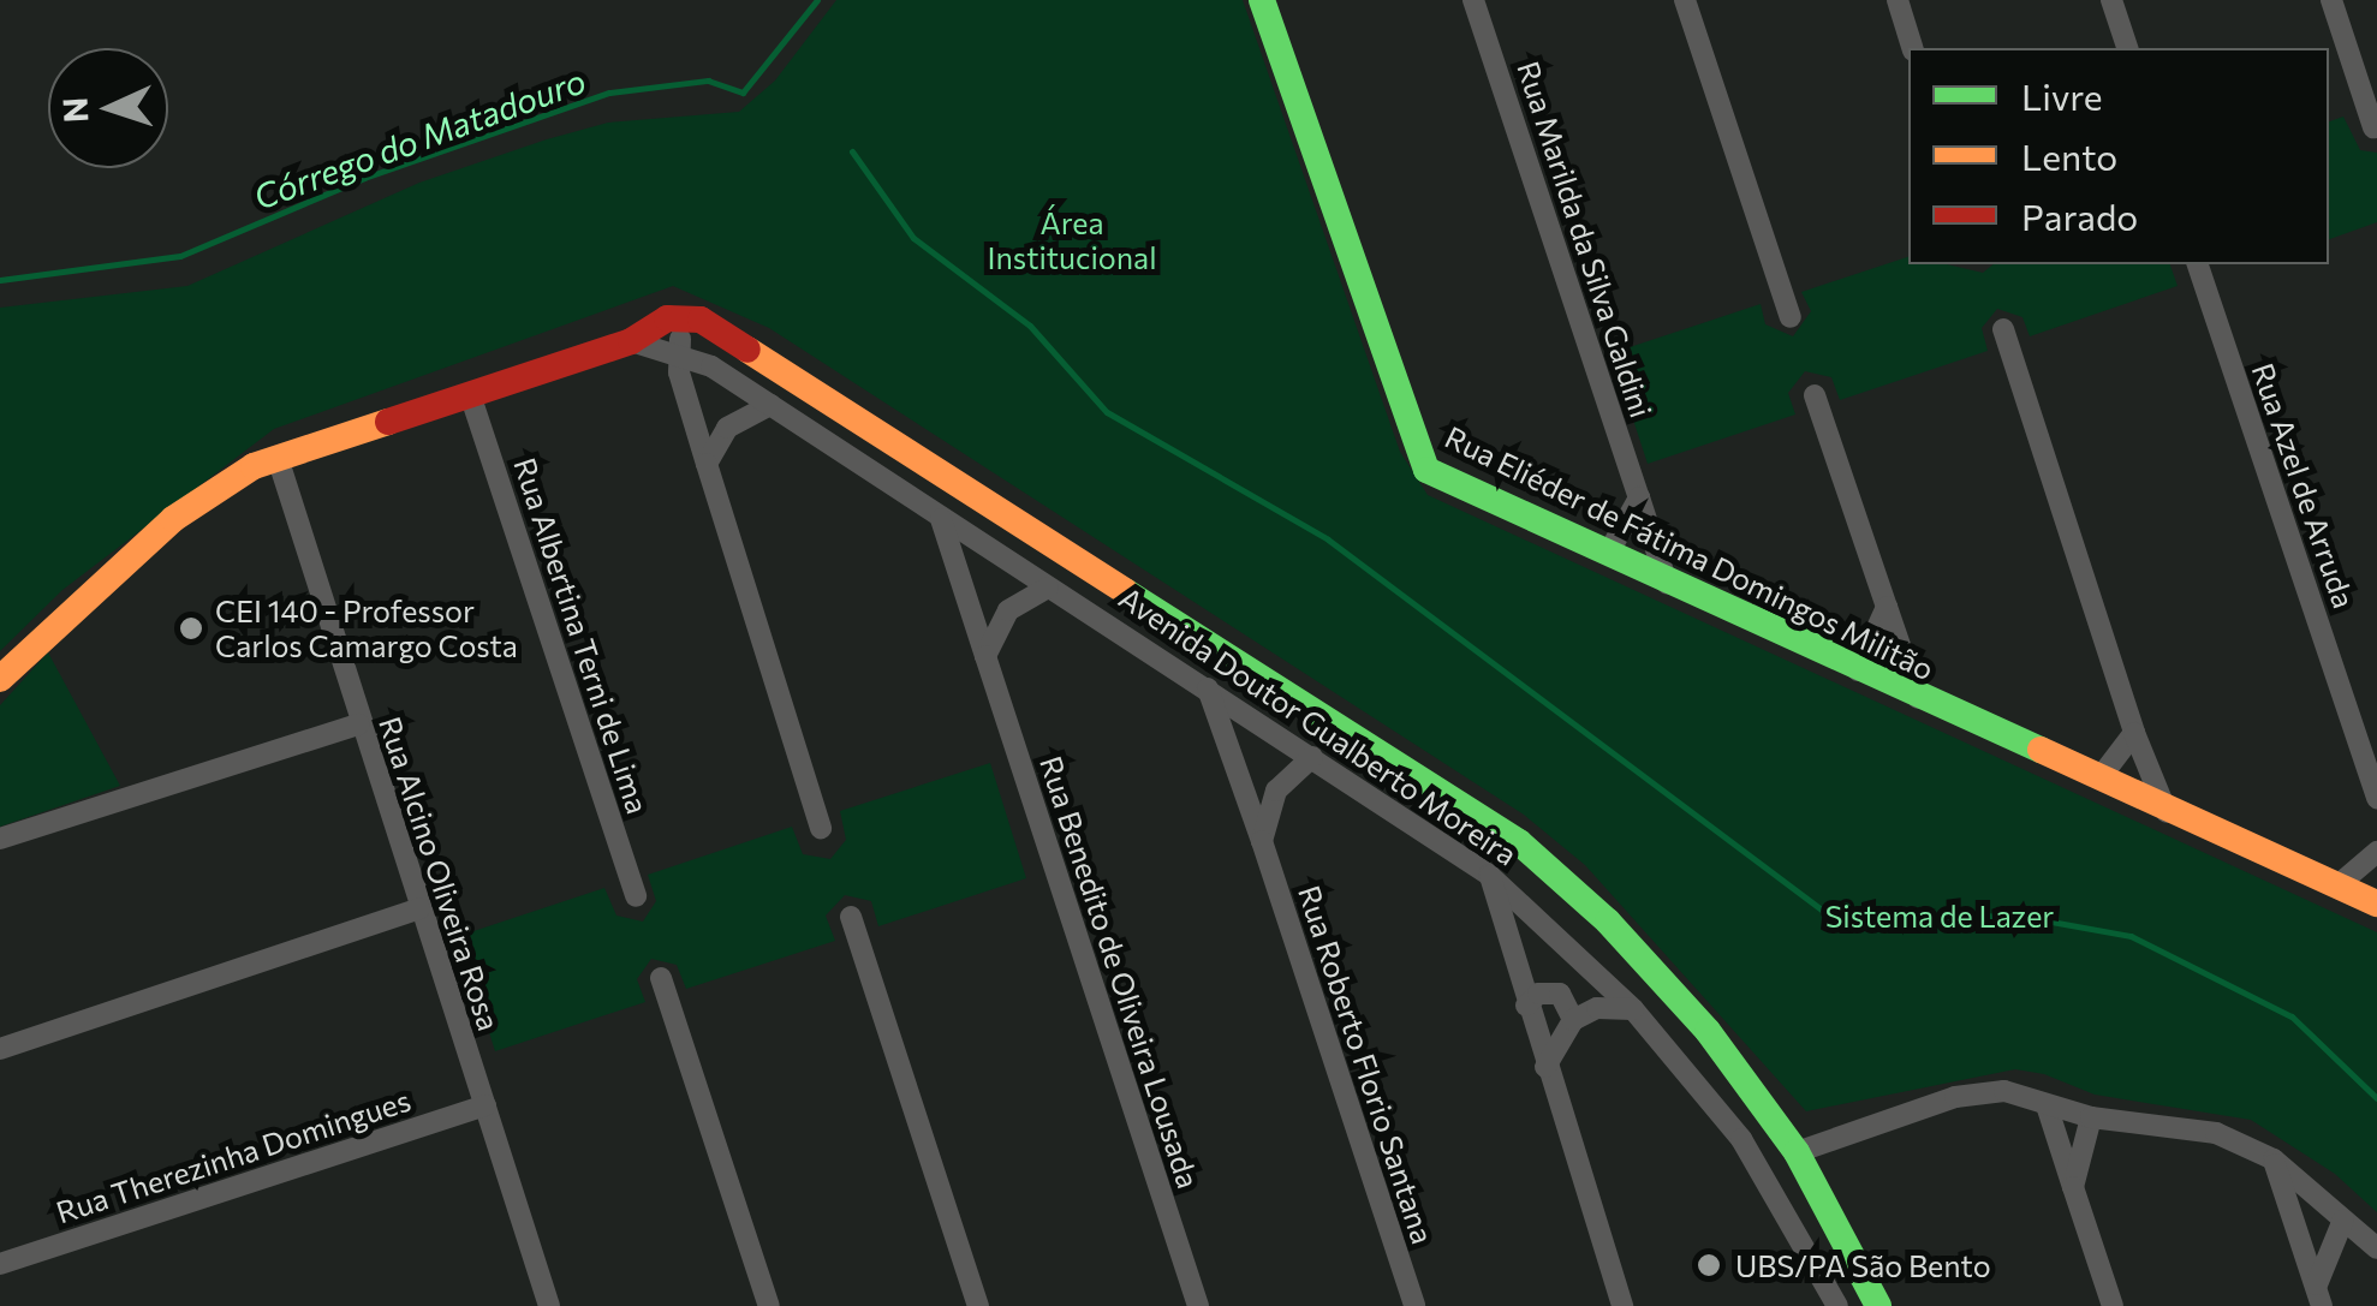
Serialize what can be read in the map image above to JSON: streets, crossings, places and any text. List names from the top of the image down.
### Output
{
  "streets": {
    "street": [
      "Rua Marilda da Silva Galdini",
      "Rua Azel de Arruda",
      "Rua Eliéder de Fátima Domingos Militão",
      "Rua Albertina Terni de Lima",
      "Avenida Doutor Gualberto Moreira",
      "Rua Alcino Oliveira Rosa",
      "Rua Benedito de Oliveira Lousada",
      "Rua Roberto Florio Santana",
      "Rua Therezinha Domingues"
    ]
  },
  "crossings": [
    ["Rua Marilda da Silva Galdini", "Rua Eliéder de Fátima Domingos Militão"],
    ["Avenida Doutor Gualberto Moreira", "Rua Benedito de Oliveira Lousada"],
    ["Avenida Doutor Gualberto Moreira", "Rua Roberto Florio Santana"],
    ["Rua Alcino Oliveira Rosa", "Rua Therezinha Domingues"]
  ],
  "water": ["Córrego do Matadouro"],
  "parks": ["Área Institucional", "Sistema de Lazer"],
  "places": ["CEI 140 - Professor Carlos Camargo Costa", "UBS/PA São Bento"],
  "legend": ["Livre", "Lento", "Parado"],
  "north": "left"
}
